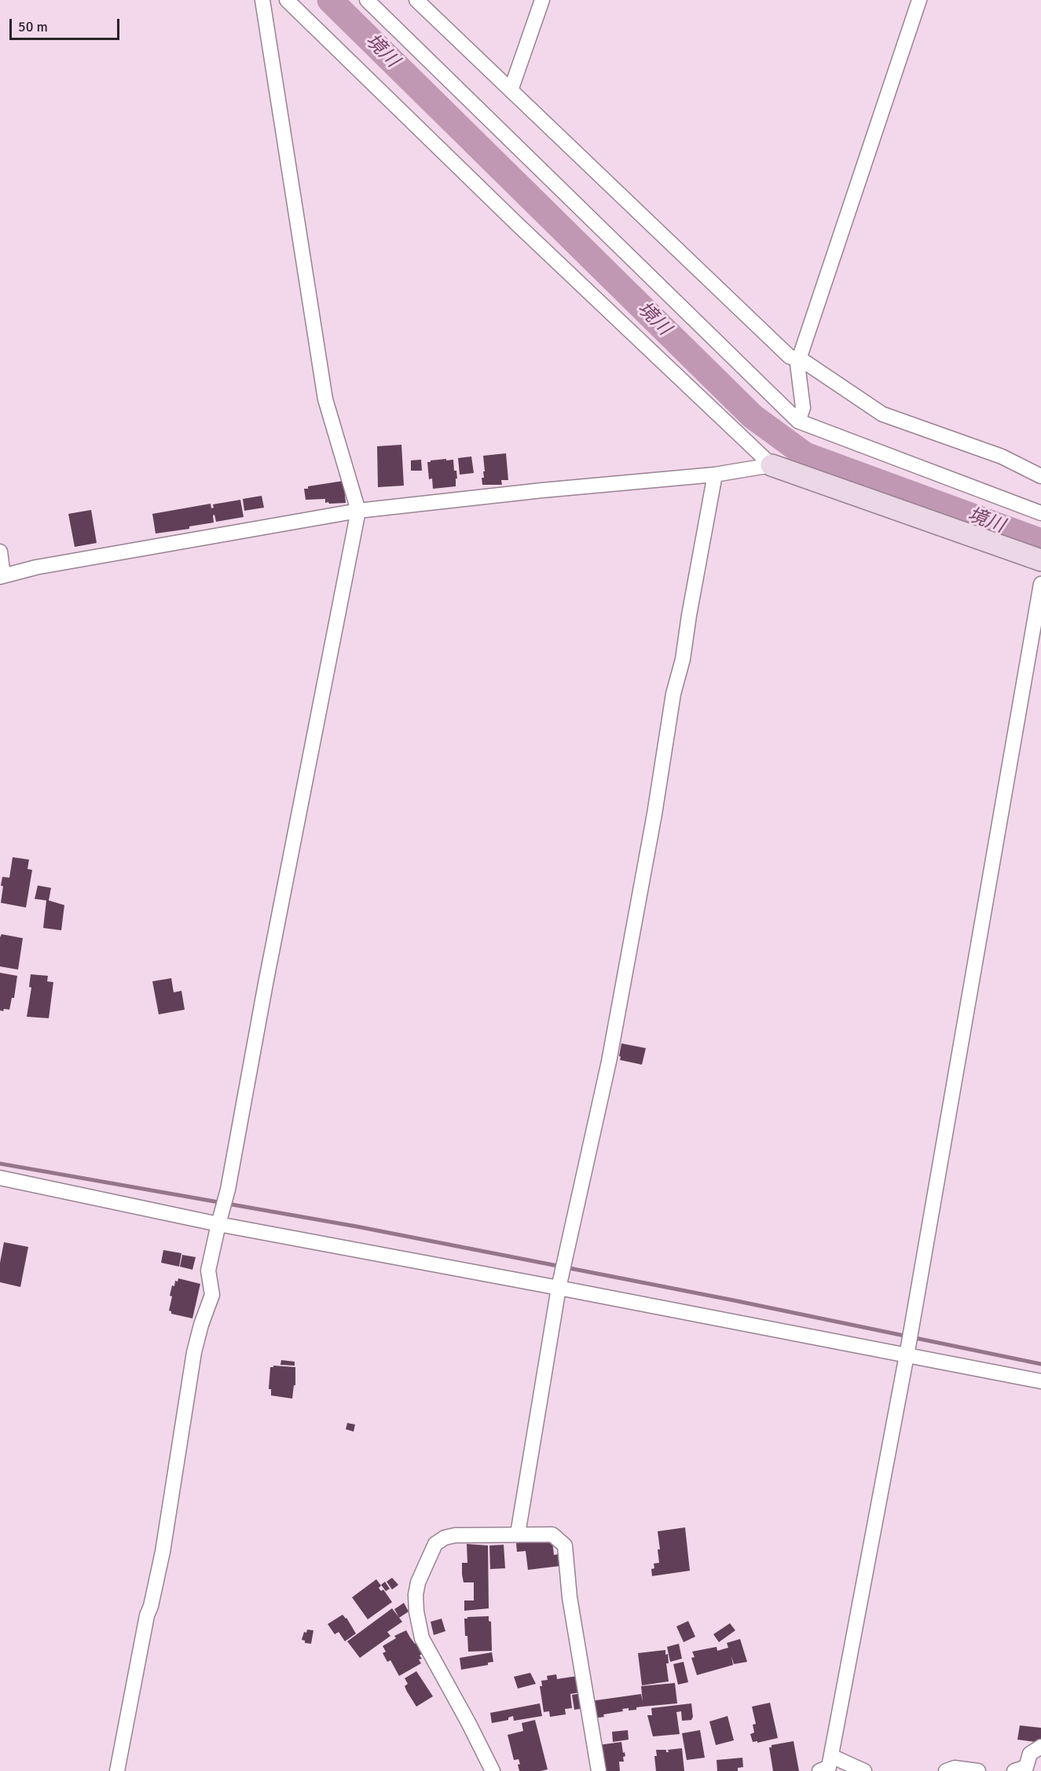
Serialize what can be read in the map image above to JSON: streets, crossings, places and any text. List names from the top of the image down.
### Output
{
  "water": ["境川"],
  "scale_bar": "50 m"
}
